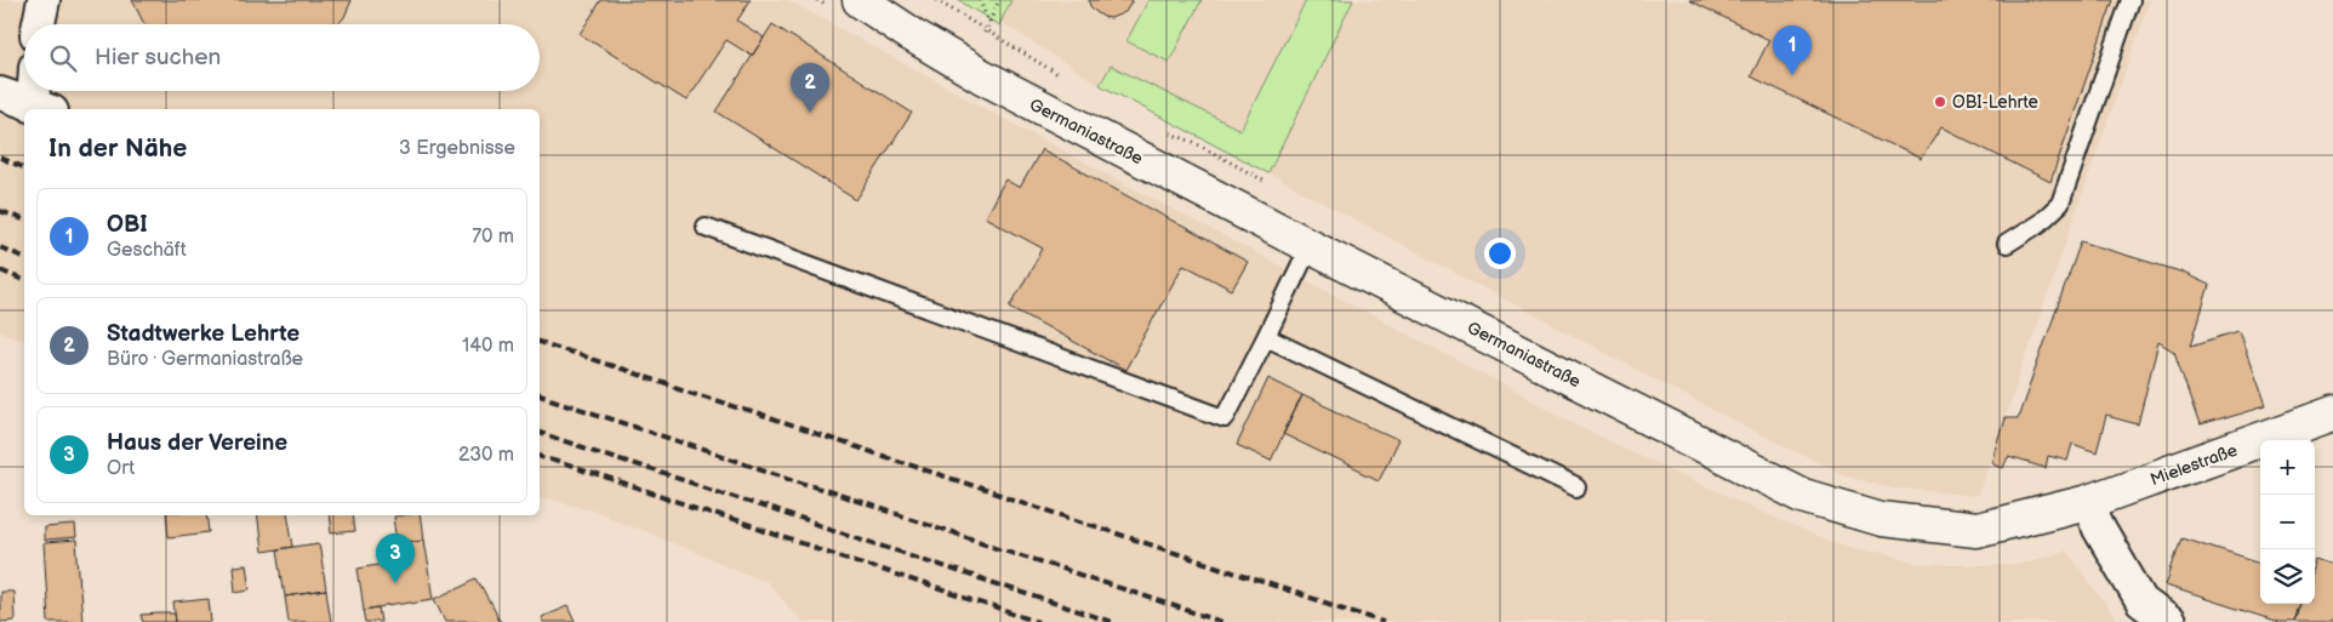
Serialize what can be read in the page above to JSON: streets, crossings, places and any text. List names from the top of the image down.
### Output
{
  "streets": {
    "street": ["Germaniastraße", "Mielestraße"]
  },
  "crossings": [
    ["Germaniastraße", "Mielestraße"]
  ],
  "places": ["OBI-Lehrte"],
  "page": {
    "search": "Hier suchen",
    "pins": ["1", "2", "3"],
    "heading": ["In der Nähe", "3 Ergebnisse"],
    "list": [
      {
        "mark": "1",
        "name": "OBI",
        "note": "Geschäft",
        "value": "70 m"
      },
      {
        "mark": "2",
        "name": "Stadtwerke Lehrte",
        "note": "Büro · Germaniastraße",
        "value": "140 m"
      },
      {
        "mark": "3",
        "name": "Haus der Vereine",
        "note": "Ort",
        "value": "230 m"
      }
    ],
    "map_buttons": ["+", "−"]
  }
}
